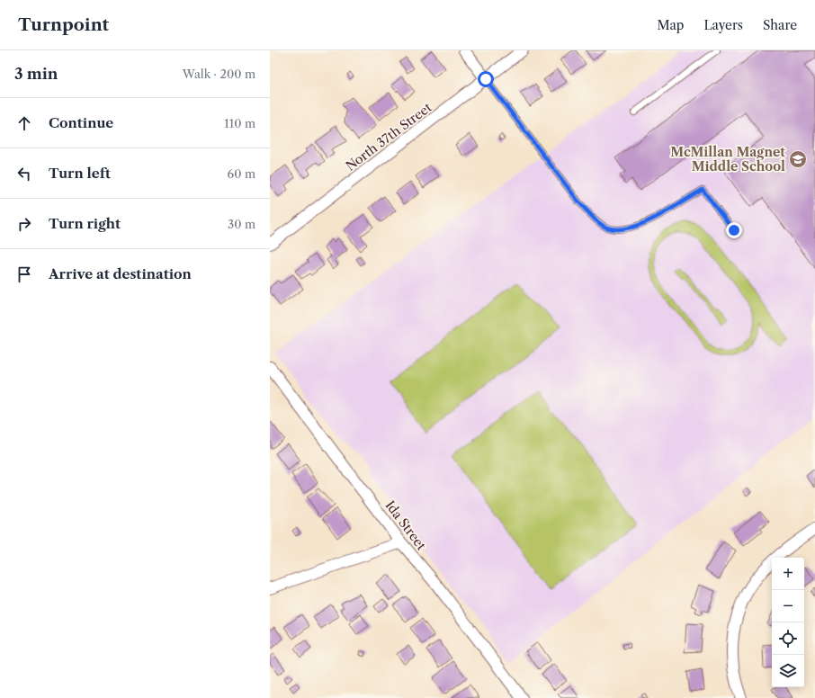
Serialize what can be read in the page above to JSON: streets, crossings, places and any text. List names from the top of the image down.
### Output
{
  "streets": {
    "street": ["North 37th Street", "Ida Street"]
  },
  "places": {
    "school or university": ["McMillan Magnet Middle School"]
  },
  "page": {
    "header": "Turnpoint",
    "nav": ["Map", "Layers", "Share"],
    "heading": ["3 min", "Walk · 200 m"],
    "list": [
      ["Continue", "110 m"],
      ["Turn left", "60 m"],
      ["Turn right", "30 m"],
      "Arrive at destination"
    ],
    "map_buttons": ["+", "−"]
  }
}
